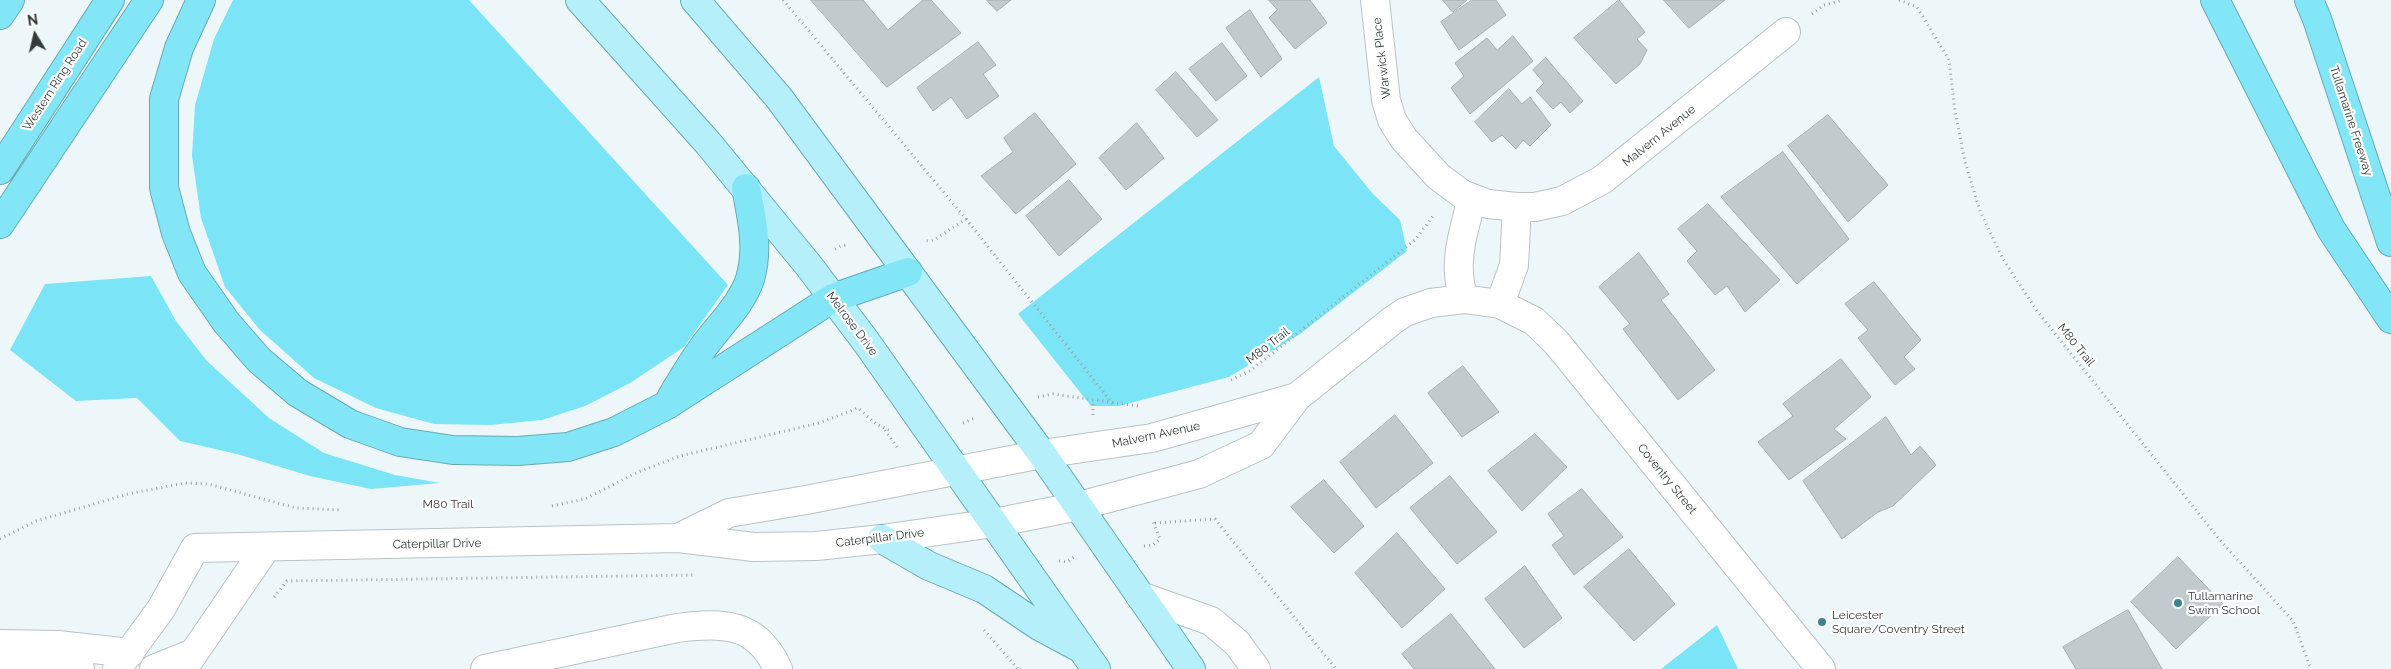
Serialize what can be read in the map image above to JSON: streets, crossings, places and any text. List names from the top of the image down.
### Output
{
  "streets": {
    "highway": ["Western Ring Road", "Tullamarine Freeway"],
    "main road": ["Melrose Drive"],
    "street": [
      "Warwick Place",
      "Malvern Avenue",
      "Coventry Street",
      "Caterpillar Drive"
    ],
    "path": ["M80 Trail"]
  },
  "crossings": [
    ["Warwick Place", "Malvern Avenue"],
    ["Warwick Place", "M80 Trail"],
    ["Malvern Avenue", "M80 Trail"],
    ["Malvern Avenue", "Coventry Street"],
    ["Malvern Avenue", "Caterpillar Drive"],
    ["Melrose Drive", "Caterpillar Drive"]
  ],
  "places": ["Tullamarine Swim School", "Leicester Square/Coventry Street"],
  "north": "top"
}
